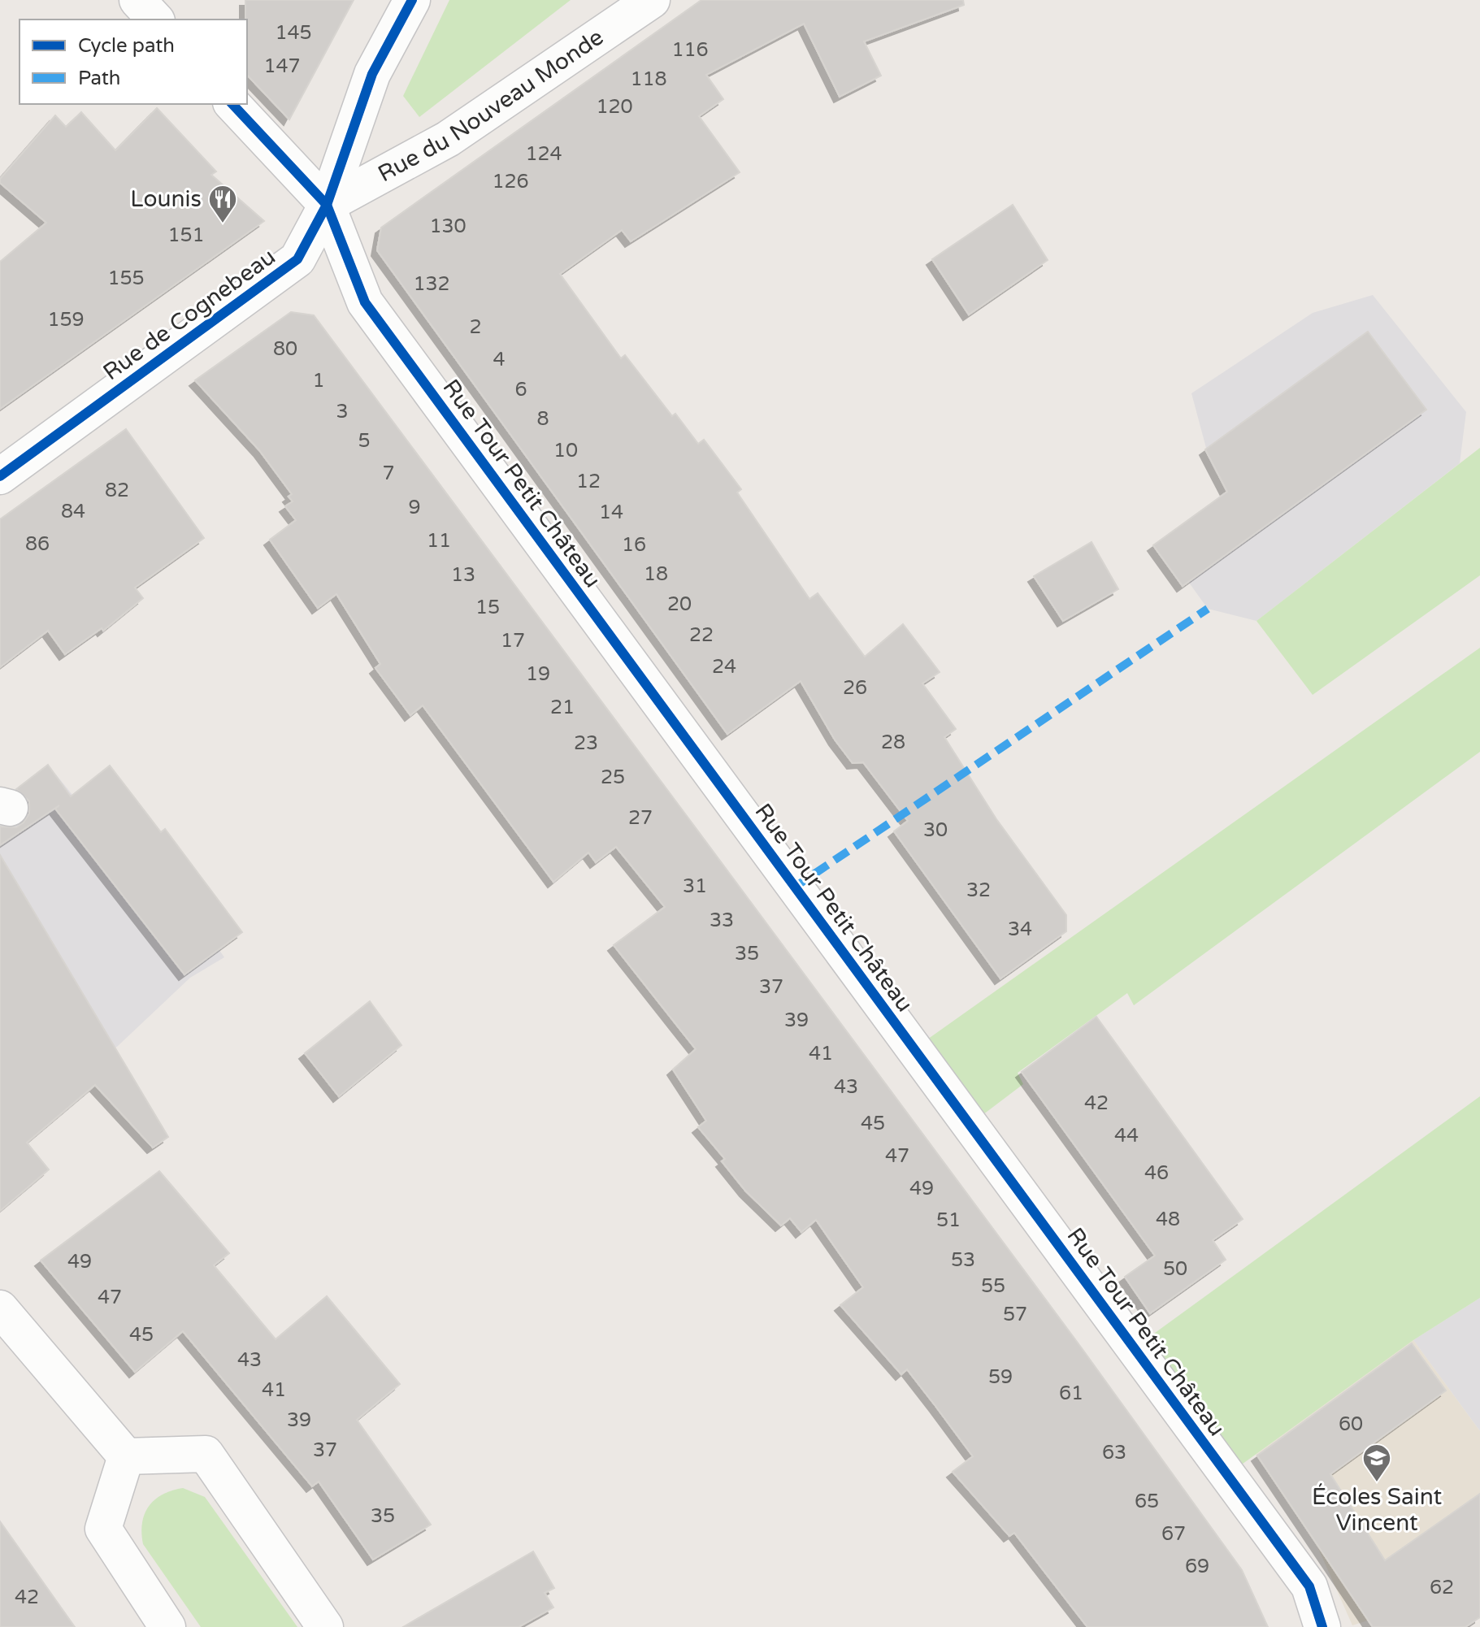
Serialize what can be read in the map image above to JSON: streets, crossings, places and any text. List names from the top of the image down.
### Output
{
  "streets": {
    "street": ["Rue du Nouveau Monde", "Rue de Cognebeau", "Rue Tour Petit Château"]
  },
  "crossings": [
    ["Rue du Nouveau Monde", "Rue de Cognebeau"],
    ["Rue du Nouveau Monde", "Rue Tour Petit Château"],
    ["Rue de Cognebeau", "Rue Tour Petit Château"]
  ],
  "places": {
    "restaurant": ["Lounis"],
    "school or university": ["Écoles Saint Vincent"]
  },
  "house_numbers": [
    "145",
    "116",
    "147",
    "118",
    "120",
    "124",
    "126",
    "130",
    "151",
    "155",
    "132",
    "159",
    "2",
    "80",
    "4",
    "1",
    "6",
    "3",
    "8",
    "5",
    "10",
    "7",
    "12",
    "82",
    "9",
    "84",
    "14",
    "11",
    "86",
    "16",
    "18",
    "13",
    "20",
    "15",
    "22",
    "17",
    "24",
    "19",
    "26",
    "21",
    "28",
    "23",
    "25",
    "27",
    "30",
    "31",
    "32",
    "33",
    "34",
    "35",
    "37",
    "39",
    "41",
    "43",
    "42",
    "45",
    "44",
    "47",
    "46",
    "49",
    "48",
    "51",
    "53",
    "49",
    "50",
    "55",
    "47",
    "57",
    "45",
    "43",
    "59",
    "41",
    "61",
    "39",
    "60",
    "37",
    "63",
    "65",
    "35",
    "67",
    "69",
    "62",
    "42"
  ],
  "legend": ["Cycle path", "Path"]
}
